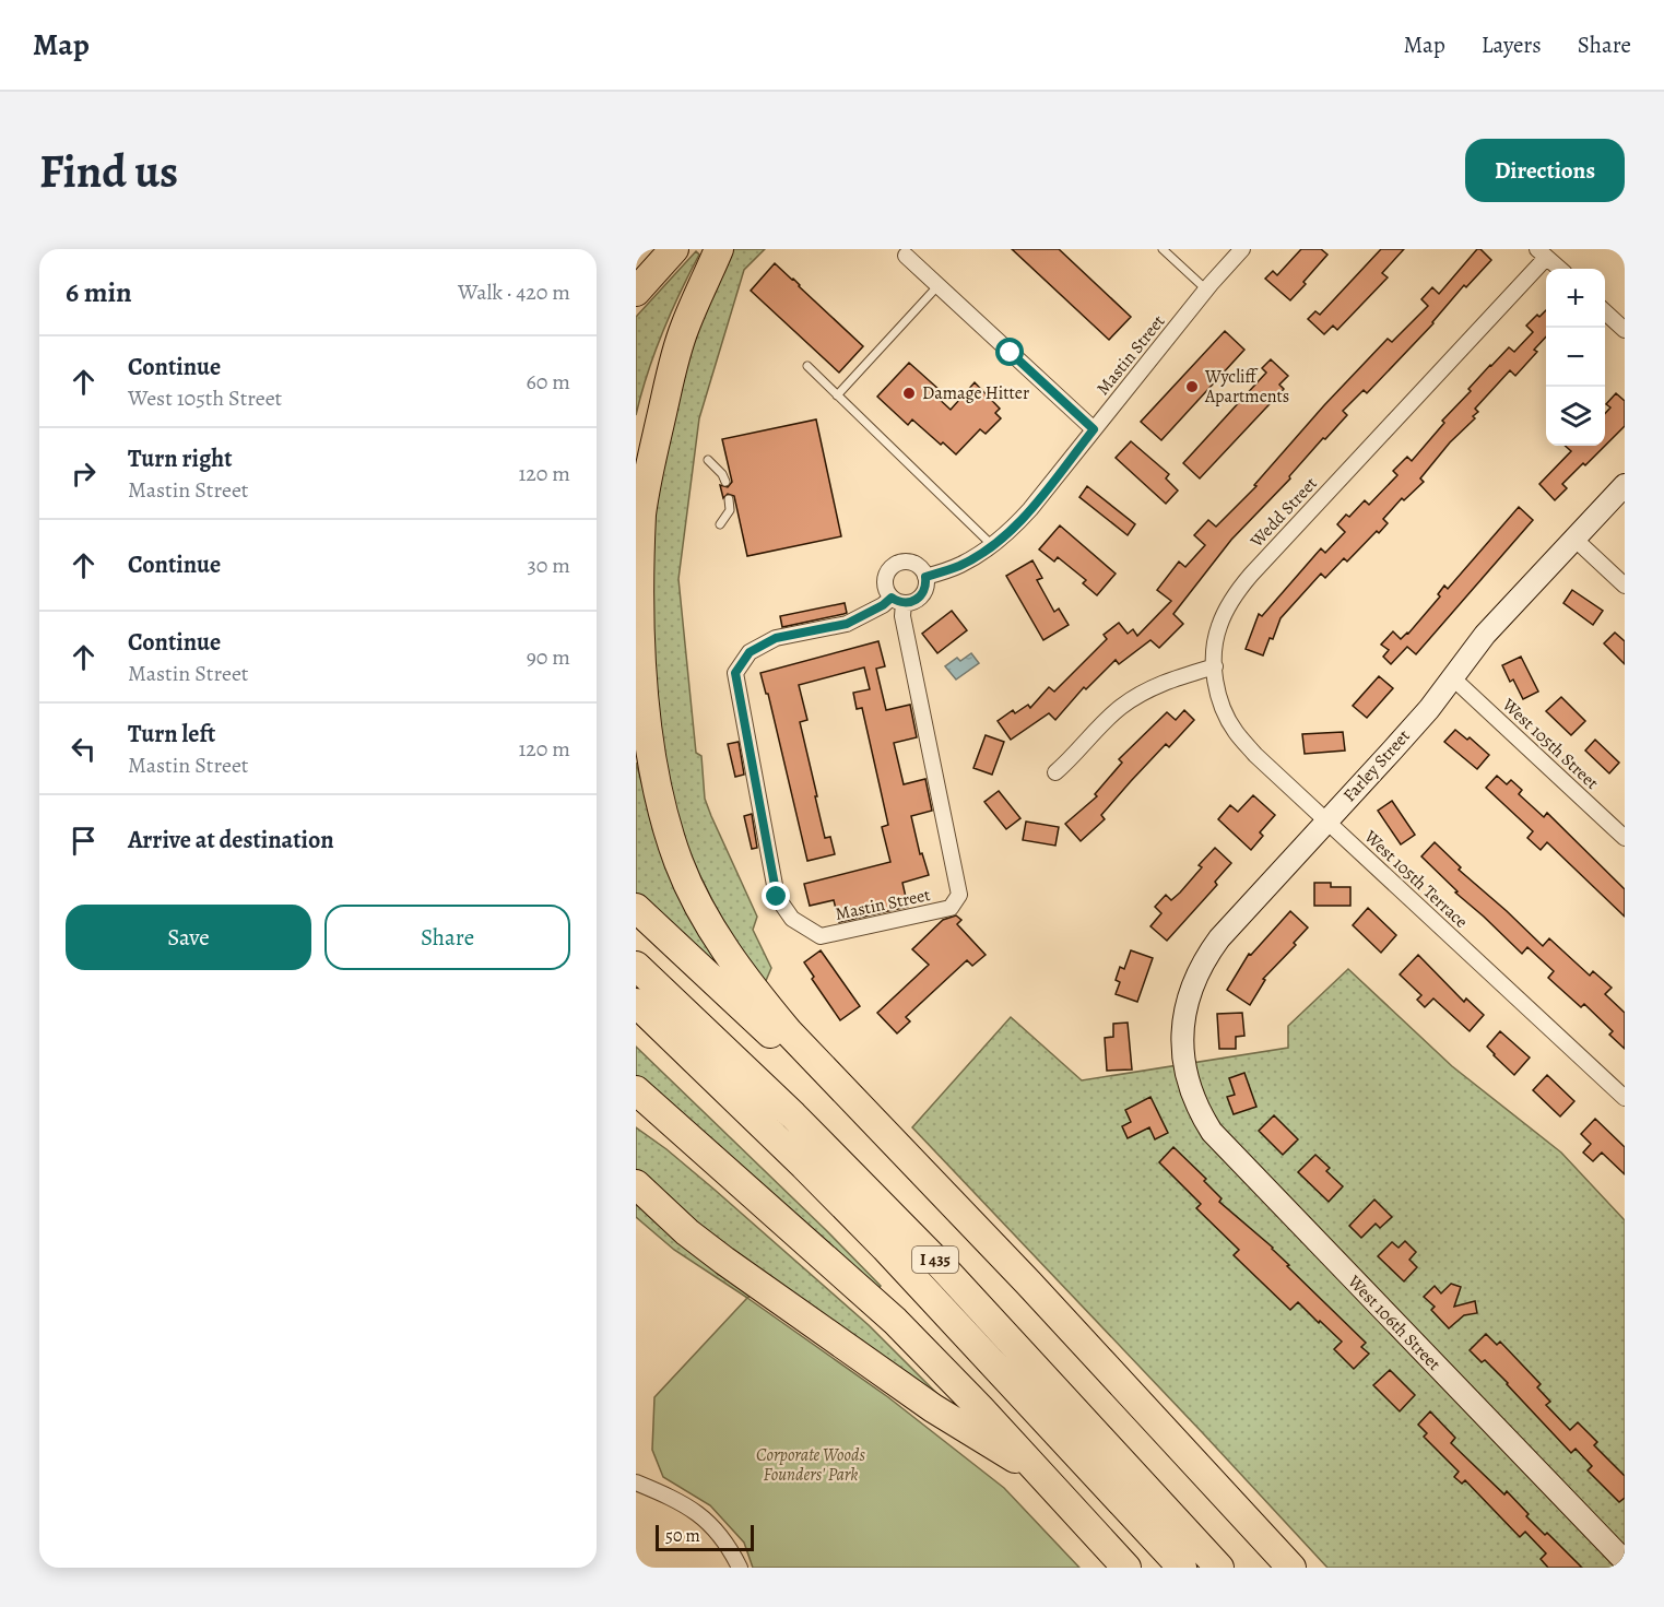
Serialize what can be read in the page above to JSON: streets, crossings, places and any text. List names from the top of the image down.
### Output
{
  "streets": {
    "highway": ["I 435"],
    "street": [
      "Mastin Street",
      "Wedd Street",
      "West 105th Street",
      "Farley Street",
      "West 105th Terrace",
      "West 106th Street"
    ]
  },
  "crossings": [
    ["Wedd Street", "West 105th Terrace"],
    ["West 105th Street", "Farley Street"],
    ["Farley Street", "West 105th Terrace"],
    ["Farley Street", "West 106th Street"]
  ],
  "parks": ["Corporate Woods Founders' Park"],
  "places": ["Wycliff Apartments", "Damage Hitter"],
  "scale_bar": "50 m",
  "page": {
    "header": "Map",
    "nav": ["Map", "Layers", "Share"],
    "buttons": [
      "Directions",
      ["Save", "Share"]
    ],
    "title": "Find us",
    "heading": ["6 min", "Walk · 420 m"],
    "map_buttons": ["+", "−"],
    "list": [
      ["Continue", "West 105th Street", "60 m"],
      ["Turn right", "Mastin Street", "120 m"],
      ["Continue", "30 m"],
      ["Continue", "Mastin Street", "90 m"],
      ["Turn left", "Mastin Street", "120 m"],
      "Arrive at destination"
    ],
    "scale": "50 m"
  }
}
